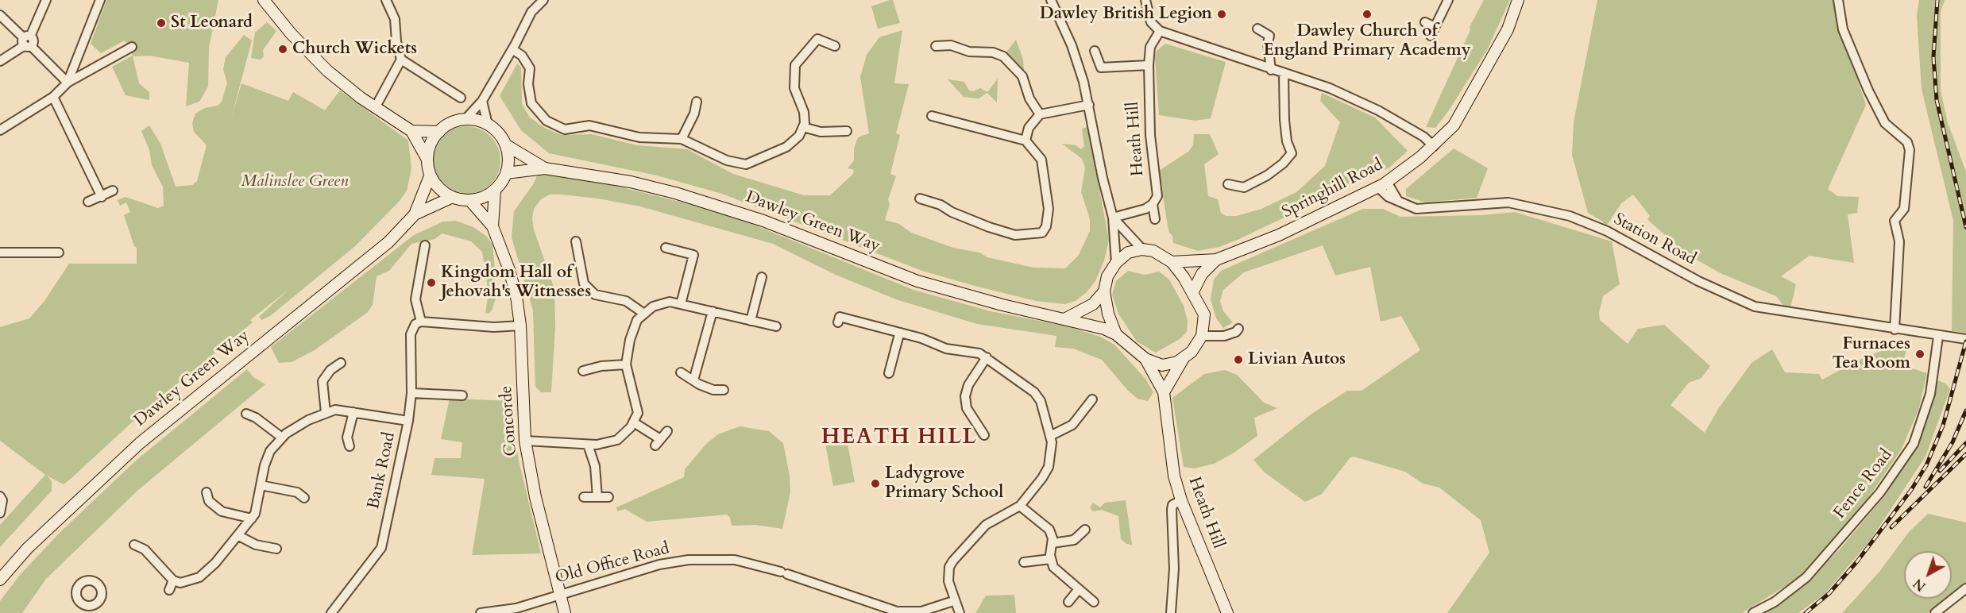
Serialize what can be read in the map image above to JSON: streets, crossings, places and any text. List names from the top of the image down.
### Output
{
  "streets": {
    "main road": [
      "Heath Hill",
      "Springhill Road",
      "Dawley Green Way",
      "Concorde"
    ],
    "street": [
      "Station Road",
      "Bank Road",
      "Fence Road",
      "Old Office Road"
    ]
  },
  "crossings": [
    ["Heath Hill", "Springhill Road"],
    ["Heath Hill", "Dawley Green Way"],
    ["Springhill Road", "Dawley Green Way"],
    ["Springhill Road", "Station Road"],
    ["Dawley Green Way", "Concorde"],
    ["Station Road", "Fence Road"],
    ["Concorde", "Old Office Road"]
  ],
  "districts": ["HEATH HILL"],
  "parks": ["Malinslee Green"],
  "places": [
    "Dawley British Legion",
    "Dawley Church of England Primary Academy",
    "St Leonard",
    "Church Wickets",
    "Kingdom Hall of Jehovah's Witnesses",
    "Furnaces Tea Room",
    "Livian Autos",
    "Ladygrove Primary School"
  ],
  "north": "bottom left"
}
